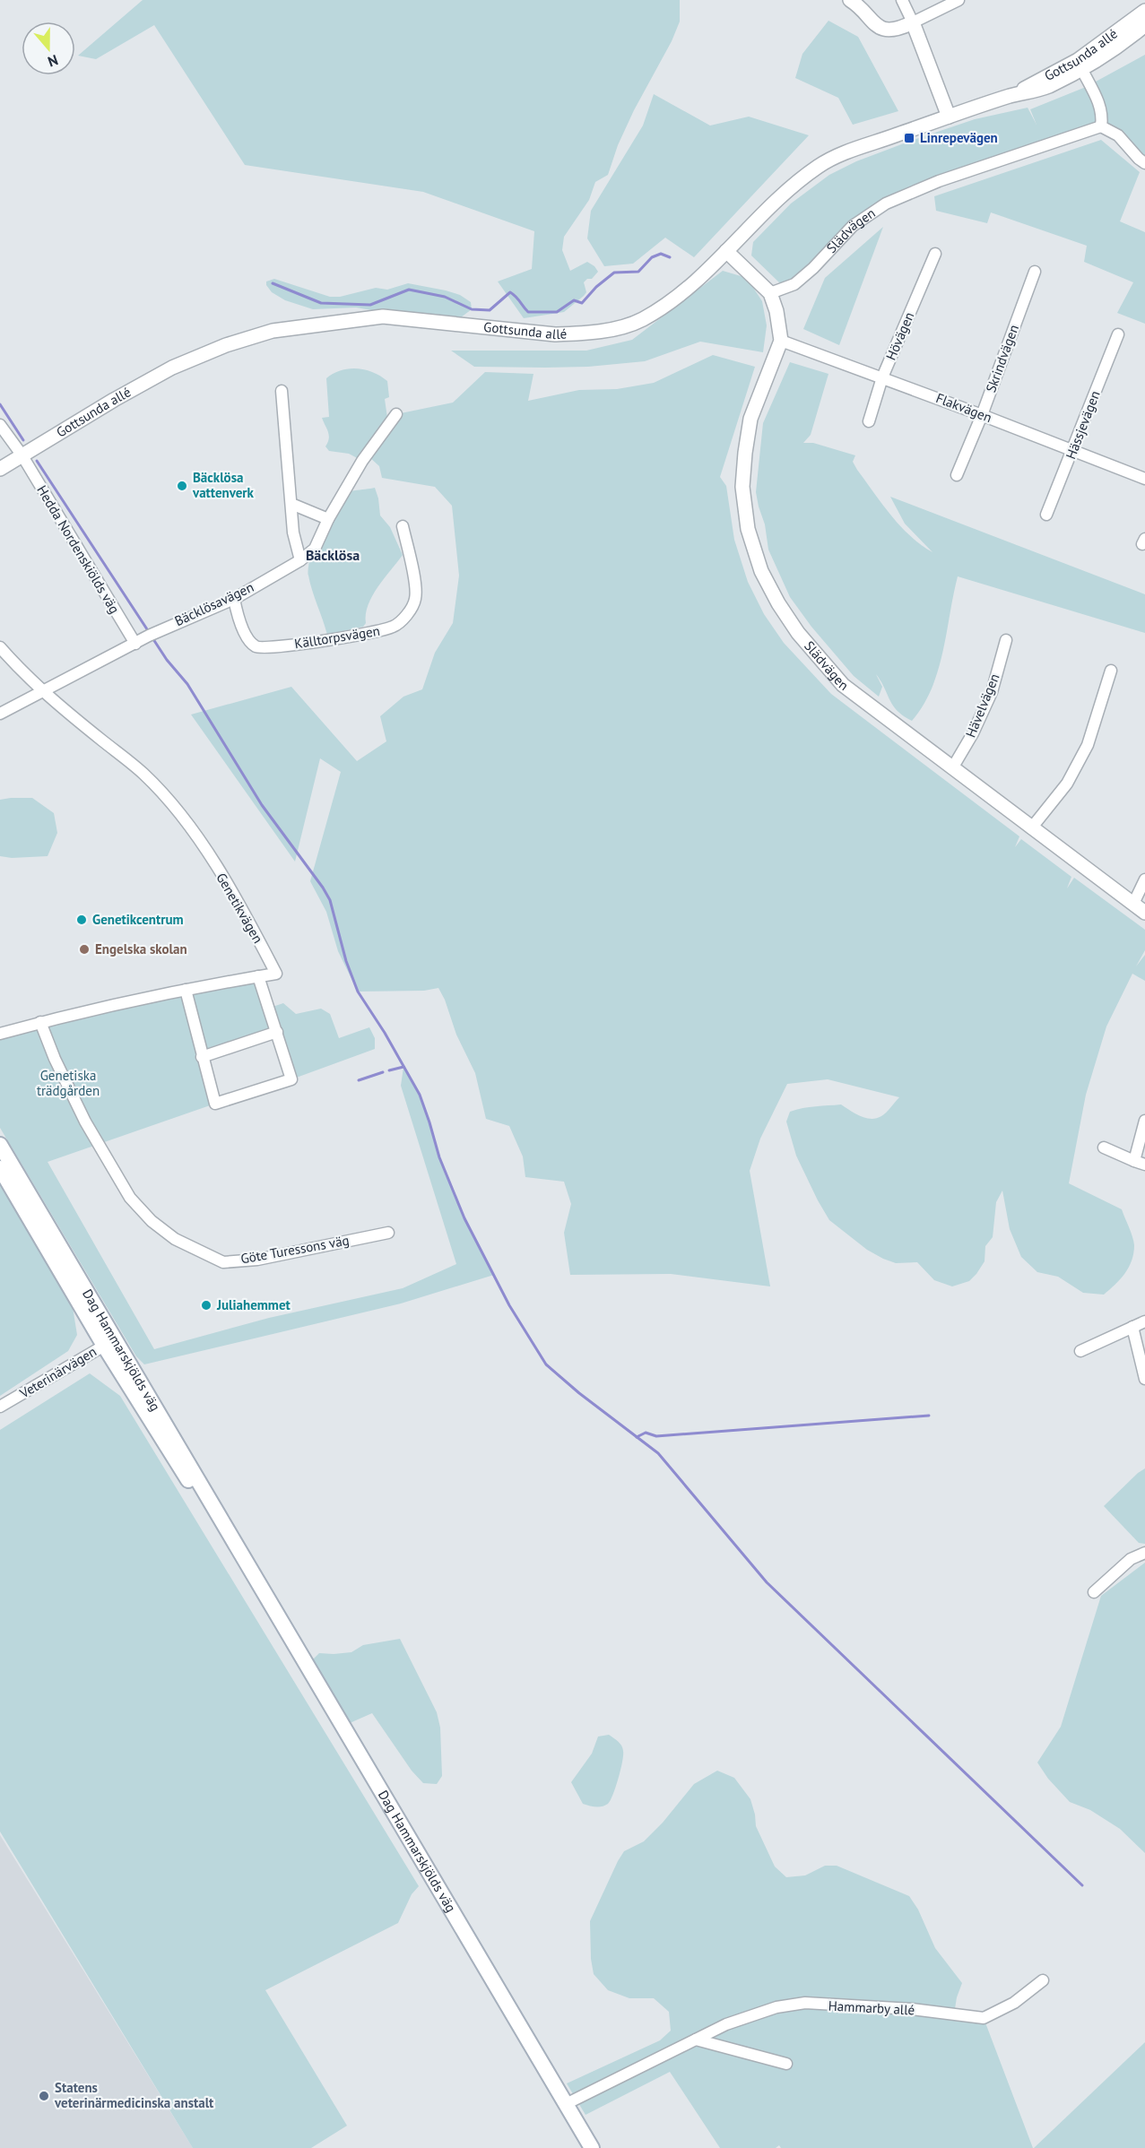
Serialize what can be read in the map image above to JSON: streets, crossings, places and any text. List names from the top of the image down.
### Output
{
  "streets": {
    "main road": ["Dag Hammarskjölds väg"],
    "street": [
      "Gottsunda allé",
      "Slädvägen",
      "Hövägen",
      "Skrindvägen",
      "Flakvägen",
      "Hässjevägen",
      "Hedda Nordenskiölds väg",
      "Bäcklösavägen",
      "Källtorpsvägen",
      "Hävelvägen",
      "Genetikvägen",
      "Göte Turessons väg",
      "Veterinärvägen",
      "Hammarby allé"
    ]
  },
  "crossings": [
    ["Gottsunda allé", "Hedda Nordenskiölds väg"],
    ["Slädvägen", "Flakvägen"],
    ["Slädvägen", "Hävelvägen"],
    ["Hövägen", "Flakvägen"],
    ["Skrindvägen", "Flakvägen"],
    ["Flakvägen", "Hässjevägen"],
    ["Hedda Nordenskiölds väg", "Bäcklösavägen"],
    ["Bäcklösavägen", "Källtorpsvägen"],
    ["Bäcklösavägen", "Genetikvägen"],
    ["Genetikvägen", "Göte Turessons väg"],
    ["Dag Hammarskjölds väg", "Veterinärvägen"],
    ["Dag Hammarskjölds väg", "Hammarby allé"]
  ],
  "districts": ["Bäcklösa"],
  "parks": ["Genetiska trädgården"],
  "places": {
    "transit": ["Linrepevägen"],
    "other": [
      "Bäcklösa vattenverk",
      "Genetikcentrum",
      "Engelska skolan",
      "Juliahemmet",
      "Statens veterinärmedicinska anstalt"
    ]
  },
  "north": "bottom"
}
